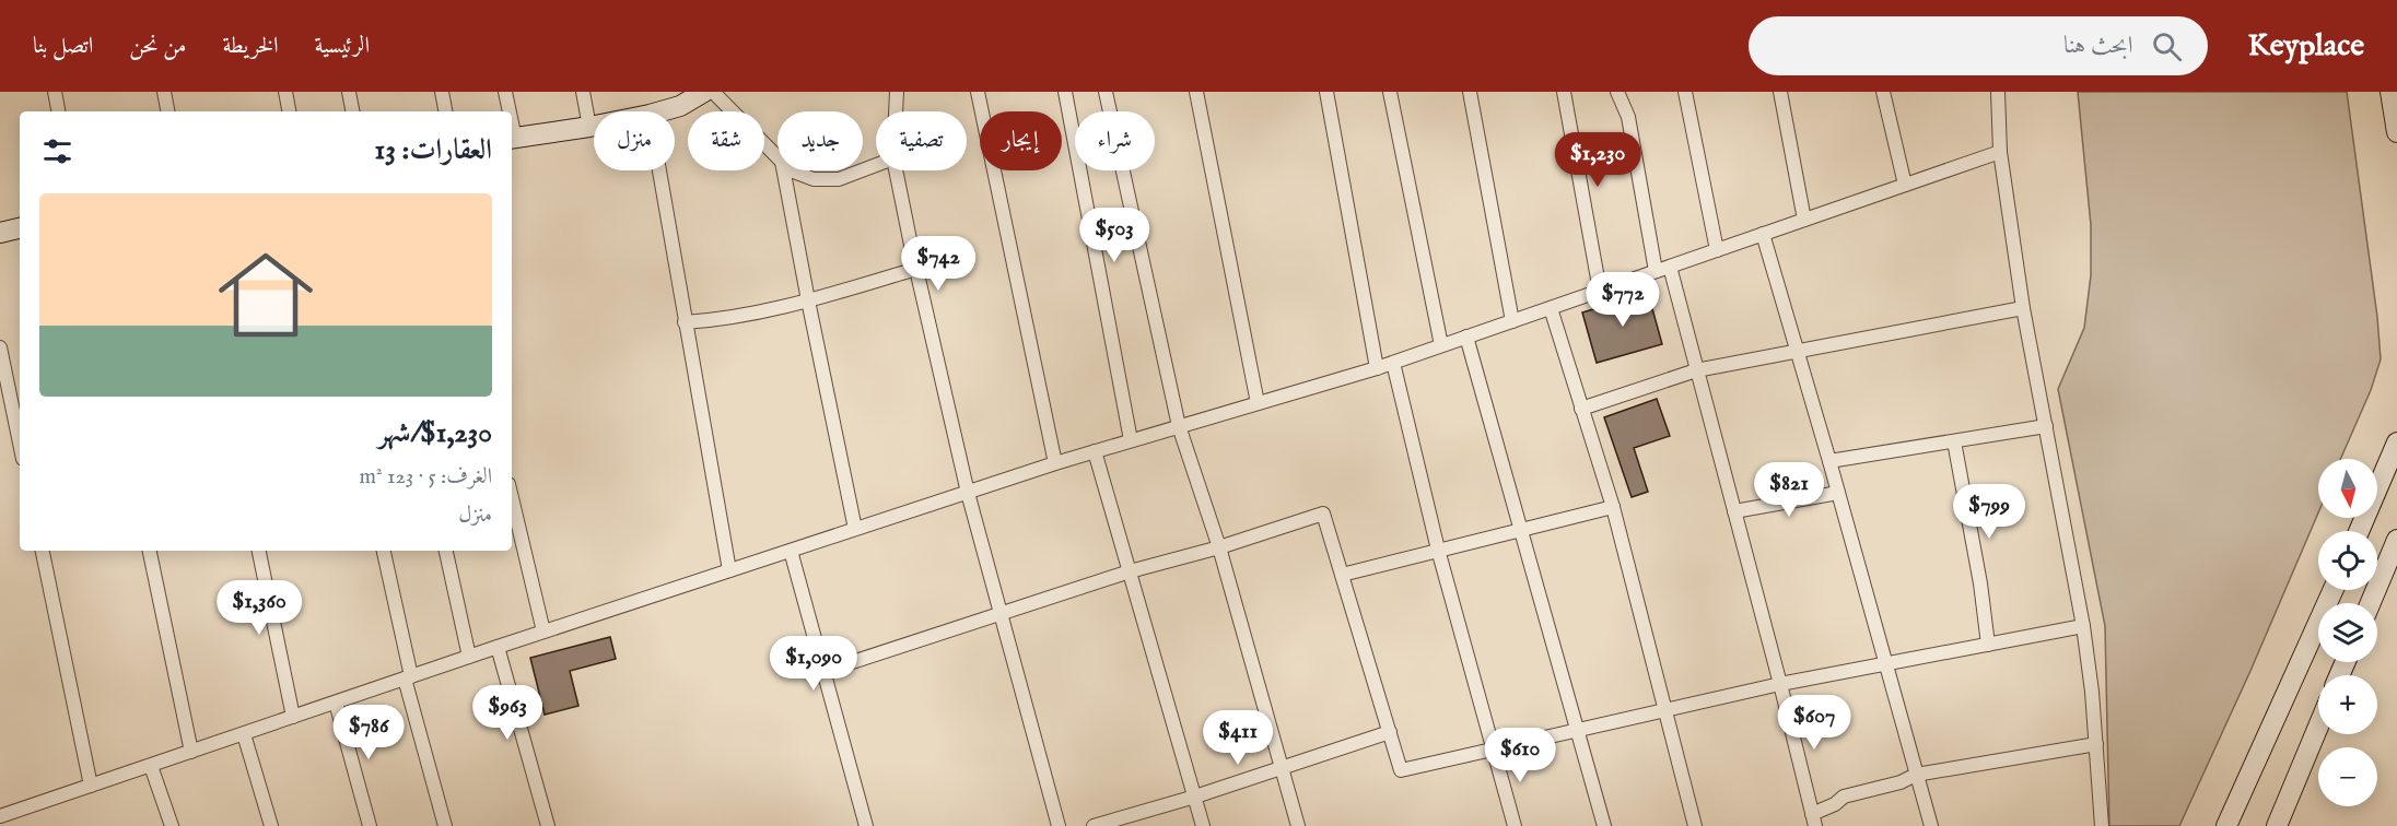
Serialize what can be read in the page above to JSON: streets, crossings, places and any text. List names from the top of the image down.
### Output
{
  "north": "bottom",
  "page": {
    "header": "Keyplace",
    "search": "ابحث هنا",
    "nav": [
      "الرئيسية",
      "الخريطة",
      "من نحن",
      "اتصل بنا"
    ],
    "chip": [
      "شراء",
      "إيجار",
      "تصفية",
      "جديد",
      "شقة",
      "منزل"
    ],
    "heading": "العقارات: 13",
    "price": [
      "$1,230",
      "$503",
      "$742",
      "$772",
      "$821",
      "$799",
      "$1,360",
      "$1,090",
      "$963",
      "$607",
      "$786",
      "$411",
      "$610"
    ],
    "list": [
      {
        "name": "$1,230/شهر",
        "note": "الغرف: 5 · 123 m² · منزل"
      }
    ],
    "map_buttons": ["+", "−"]
  }
}
